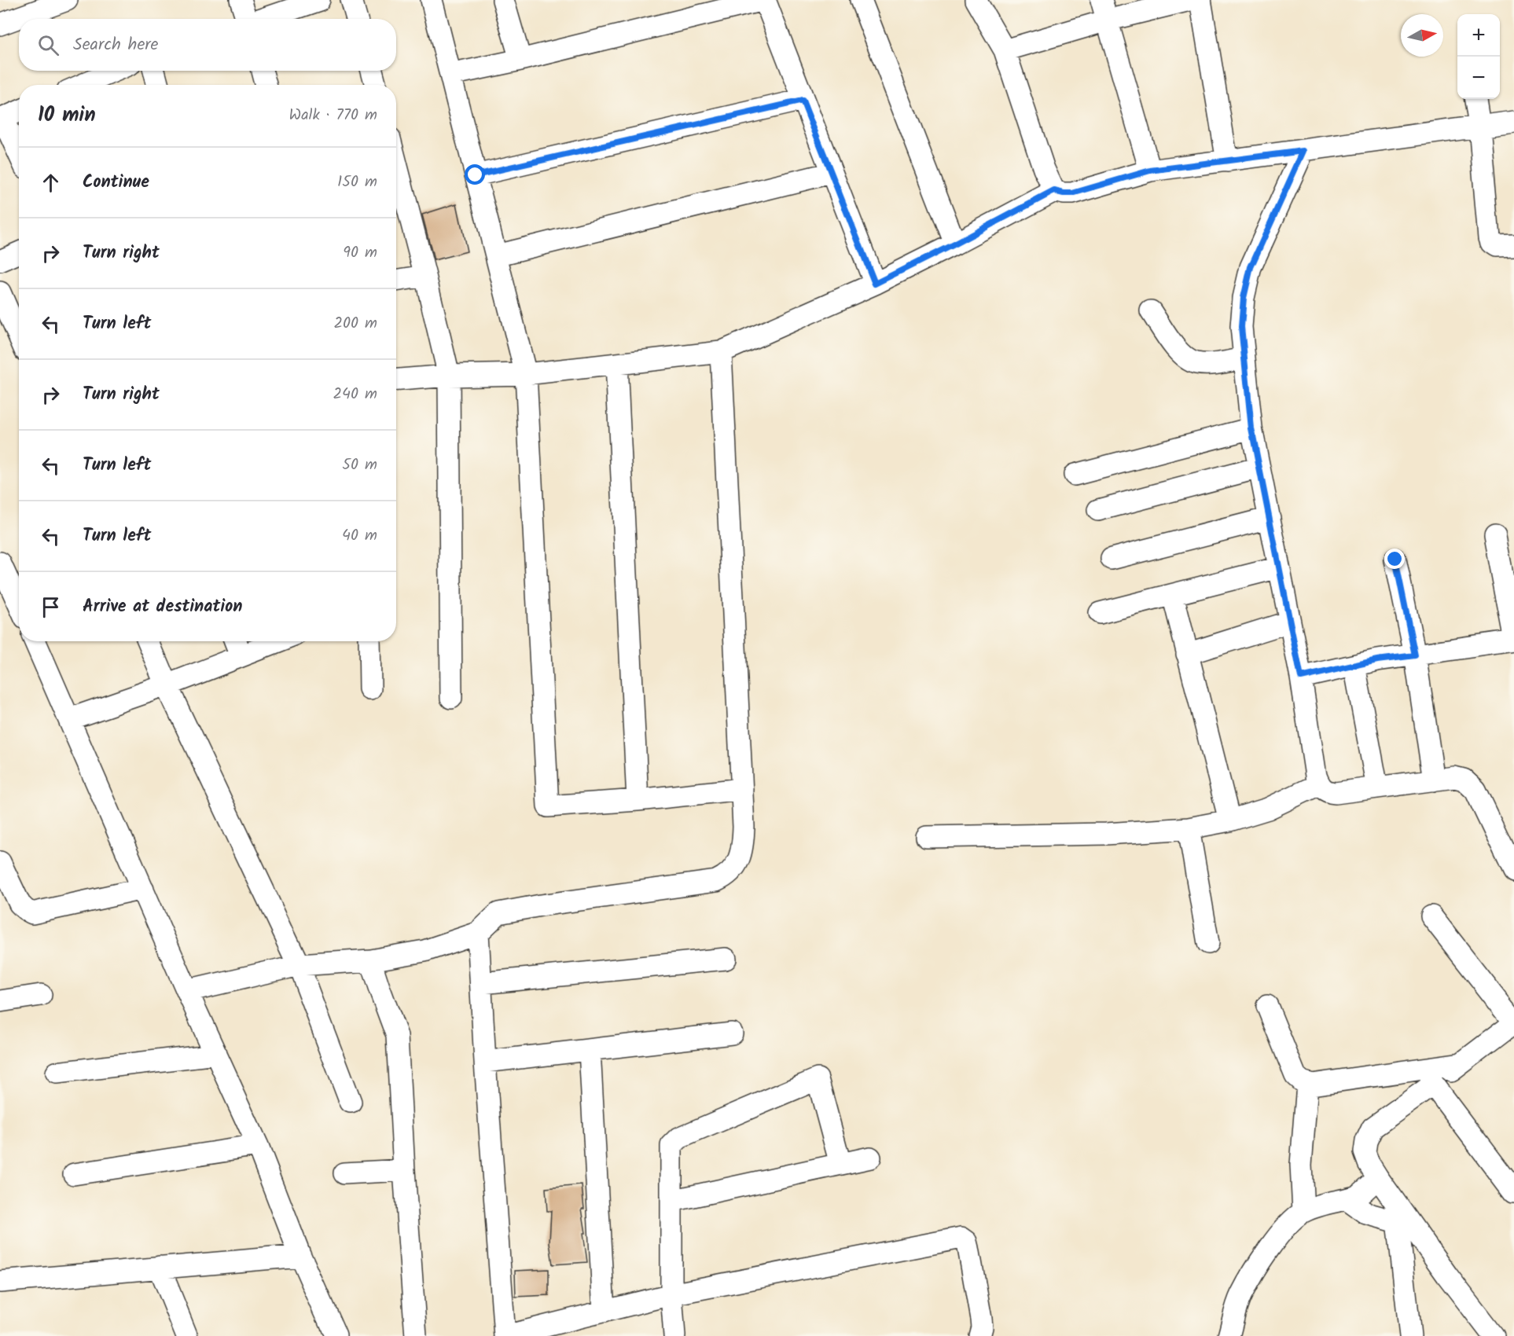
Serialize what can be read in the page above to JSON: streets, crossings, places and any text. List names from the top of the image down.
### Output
{
  "north": "right",
  "page": {
    "map_buttons": ["+", "−"],
    "search": "Search here",
    "heading": ["10 min", "Walk · 770 m"],
    "list": [
      ["Continue", "150 m"],
      ["Turn right", "90 m"],
      ["Turn left", "200 m"],
      ["Turn right", "240 m"],
      ["Turn left", "50 m"],
      ["Turn left", "40 m"],
      "Arrive at destination"
    ]
  }
}
